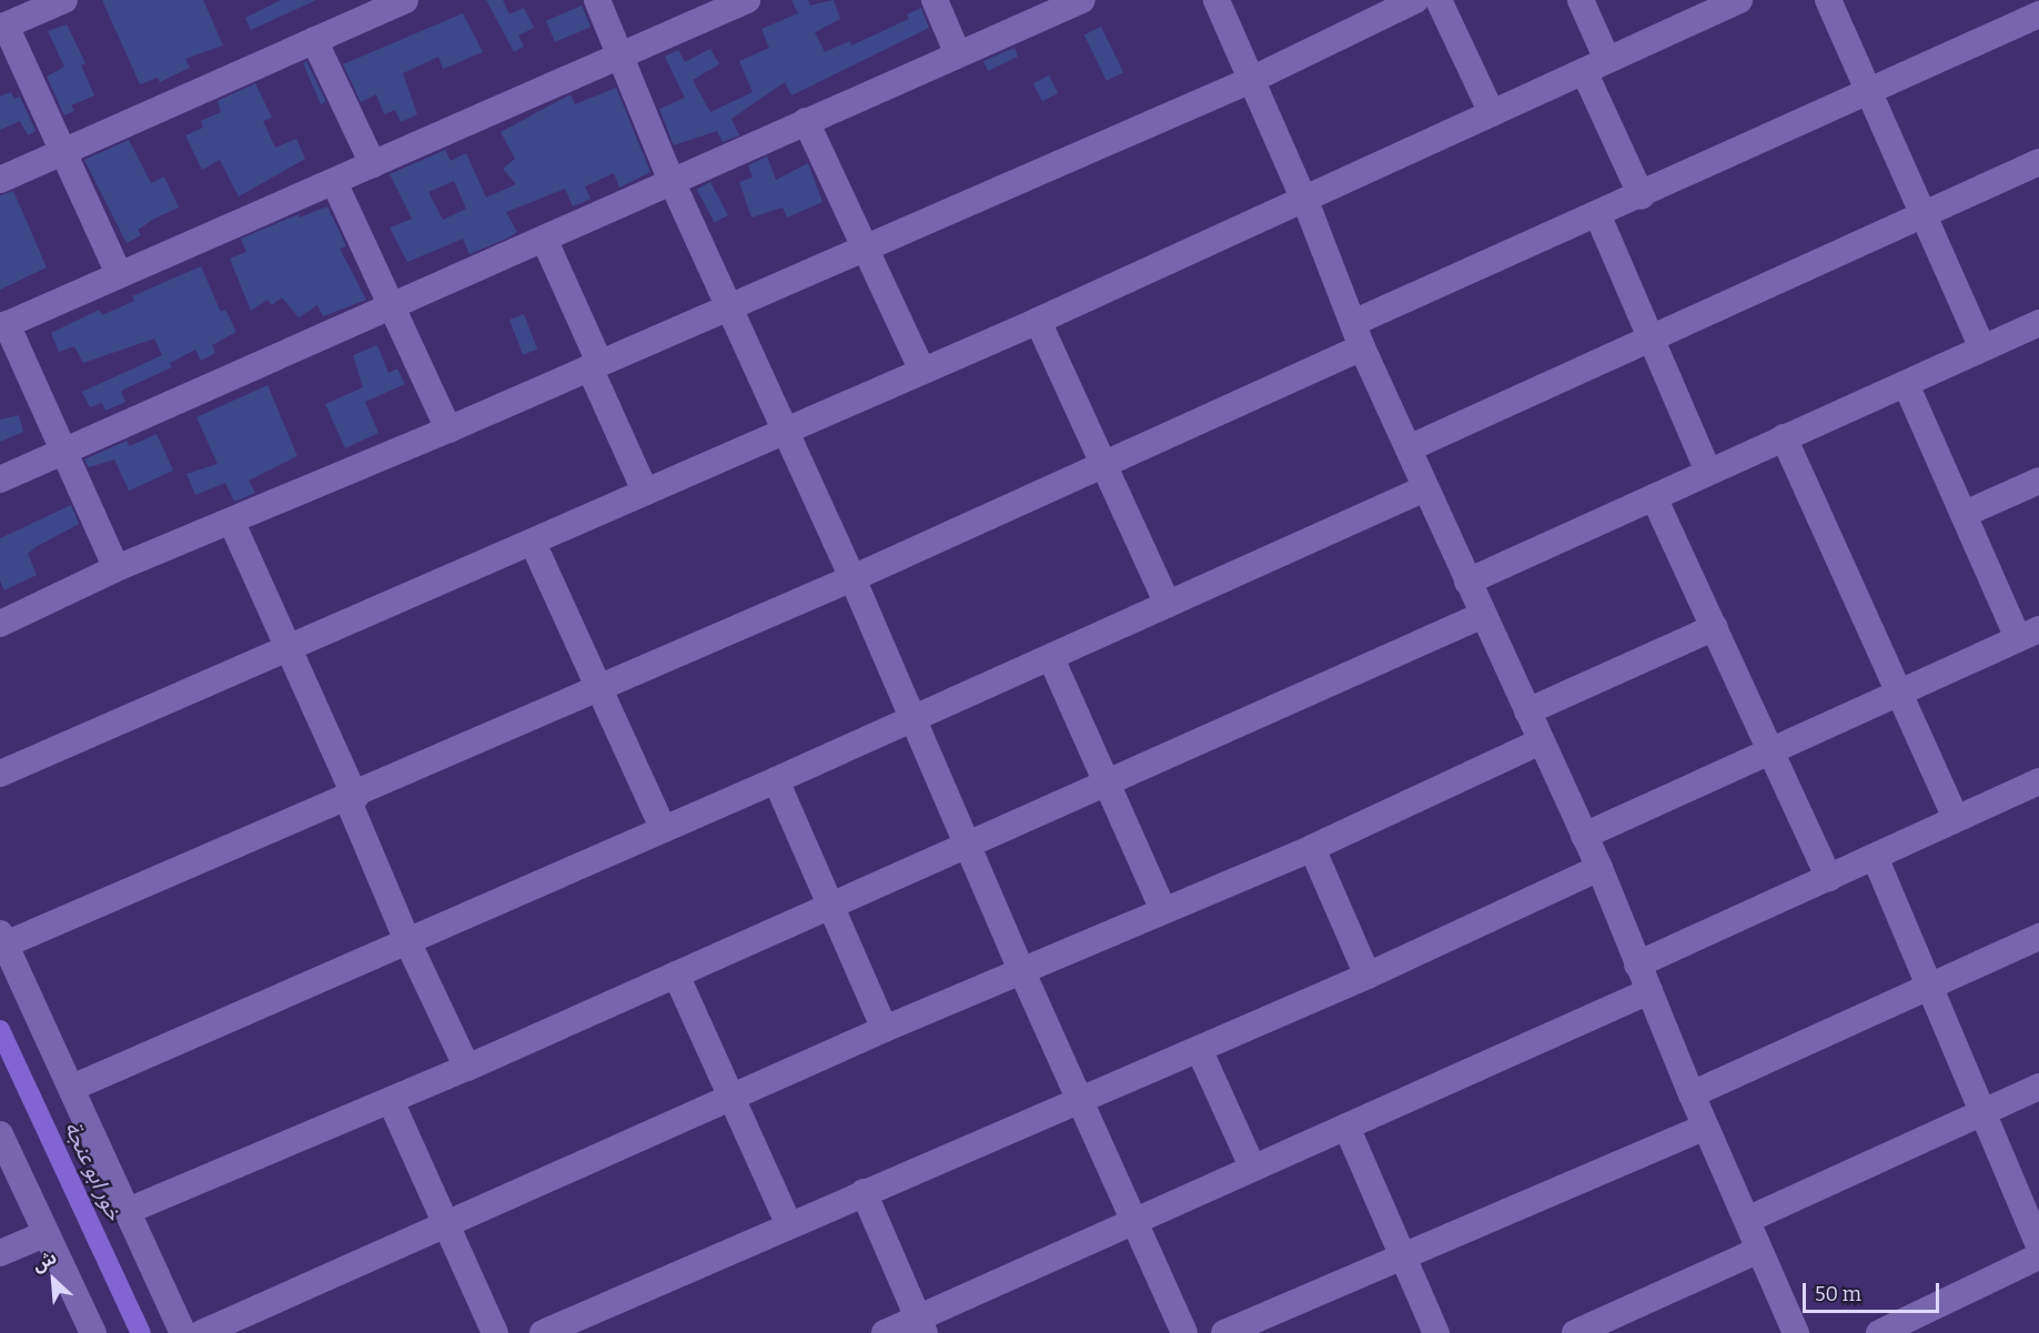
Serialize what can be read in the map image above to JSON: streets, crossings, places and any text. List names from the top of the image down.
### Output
{
  "water": ["خور ابو عنجة"],
  "scale_bar": "50 m",
  "north": "top left"
}
